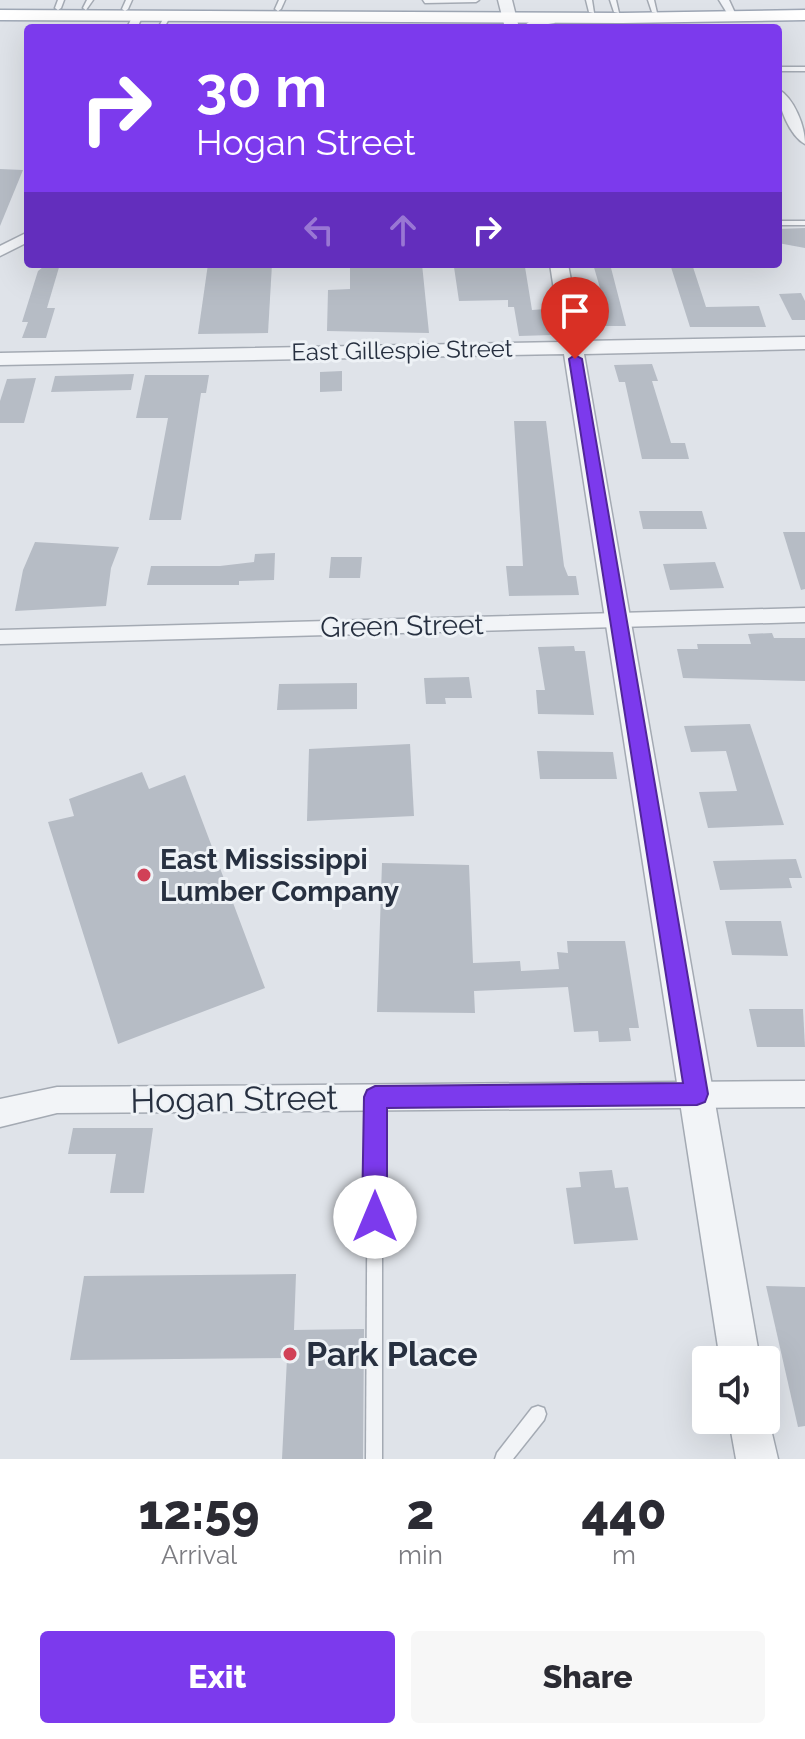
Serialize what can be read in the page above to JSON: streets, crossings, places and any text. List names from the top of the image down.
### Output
{
  "streets": {
    "street": ["East Gillespie Street", "Green Street", "Hogan Street"]
  },
  "places": ["East Mississippi Lumber Company", "Park Place"],
  "page": {
    "turn": ["30 m", "Hogan Street"],
    "eta": [
      "12:59",
      "Arrival",
      "2",
      "min",
      "440",
      "m"
    ],
    "buttons": ["Exit", "Share"]
  }
}
